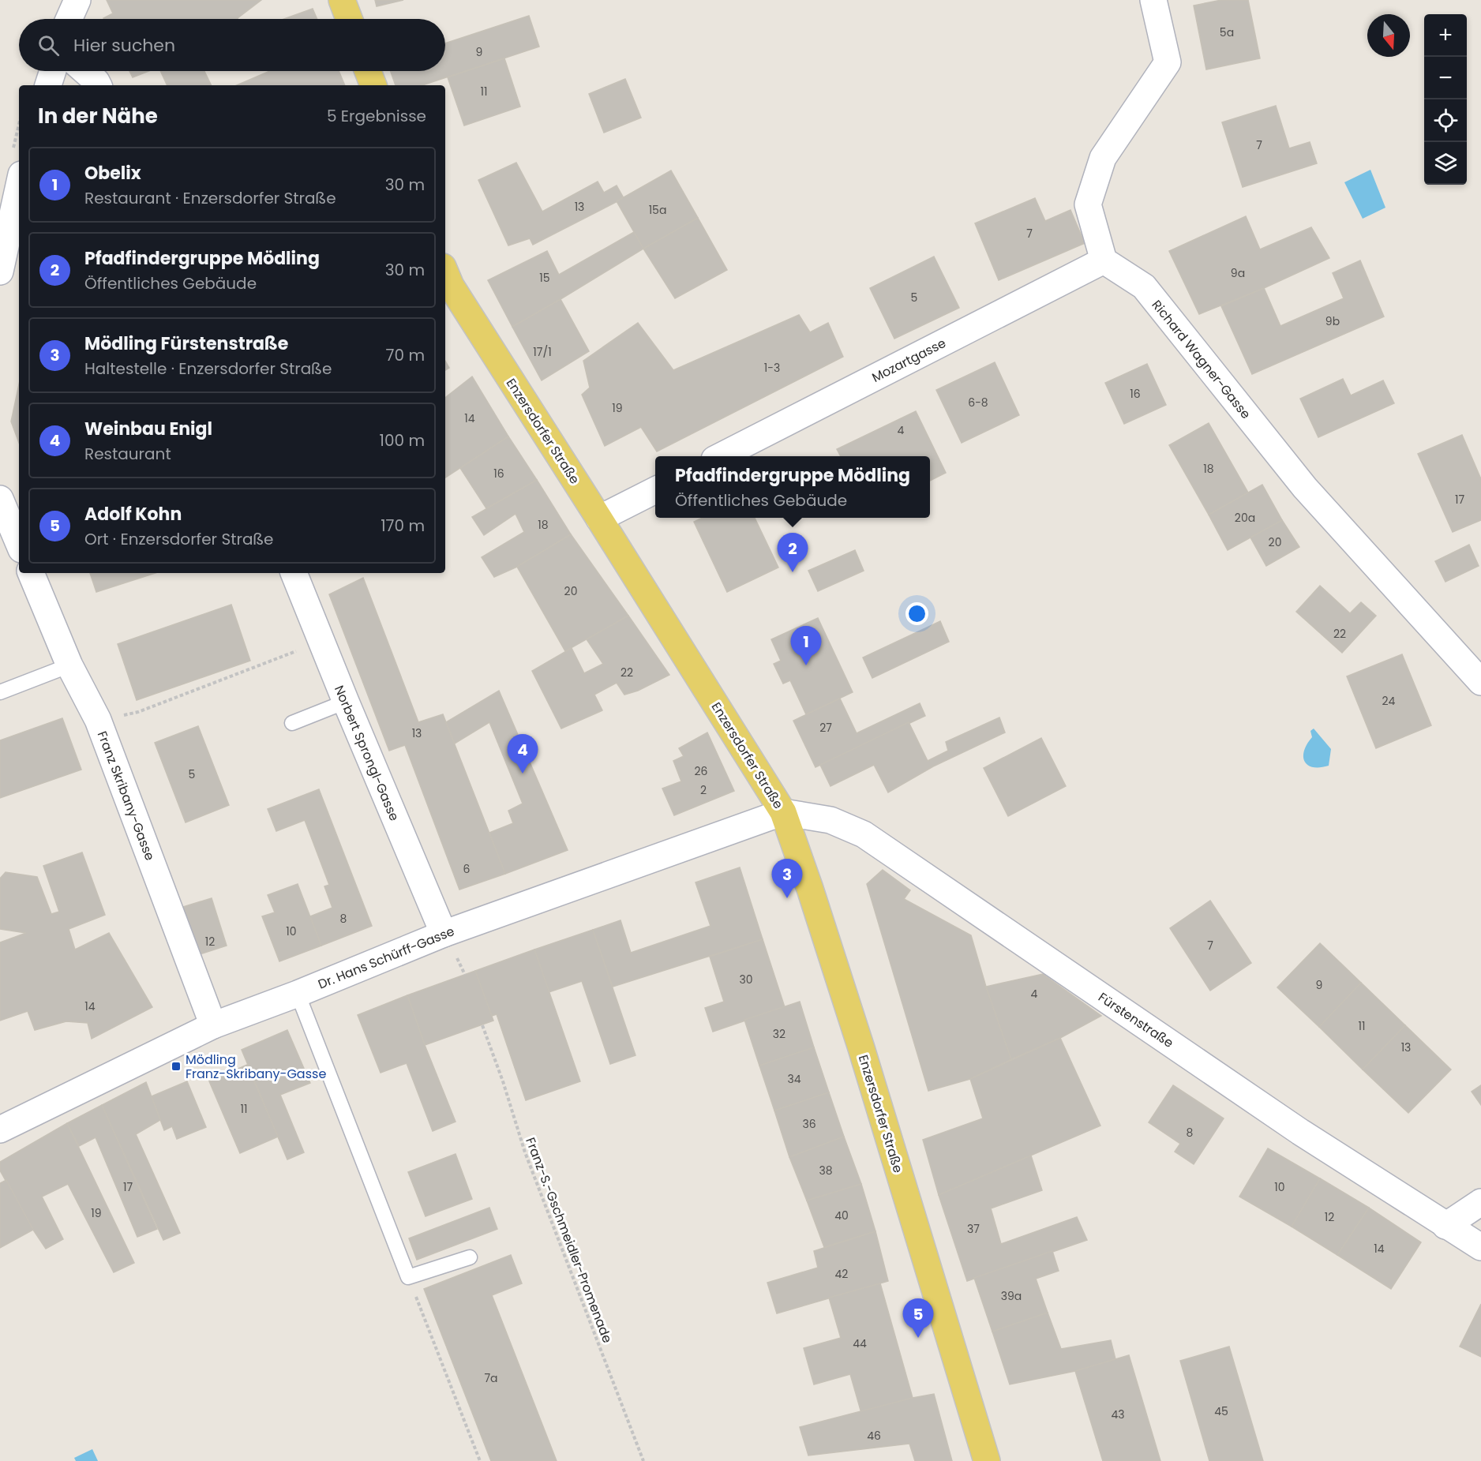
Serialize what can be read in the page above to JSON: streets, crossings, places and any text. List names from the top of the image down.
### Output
{
  "streets": {
    "main road": ["Enzersdorfer Straße"],
    "street": [
      "Richard Wagner-Gasse",
      "Mozartgasse",
      "Norbert Sprongl-Gasse",
      "Franz Skribany-Gasse",
      "Dr. Hans Schürff-Gasse",
      "Fürstenstraße"
    ],
    "path": ["Franz-S.-Gschmeidler-Promenade"]
  },
  "crossings": [
    ["Richard Wagner-Gasse", "Mozartgasse"],
    ["Enzersdorfer Straße", "Dr. Hans Schürff-Gasse"],
    ["Enzersdorfer Straße", "Fürstenstraße"],
    ["Norbert Sprongl-Gasse", "Dr. Hans Schürff-Gasse"],
    ["Franz Skribany-Gasse", "Dr. Hans Schürff-Gasse"],
    ["Dr. Hans Schürff-Gasse", "Fürstenstraße"]
  ],
  "places": {
    "transit": ["Mödling Franz-Skribany-Gasse"]
  },
  "house_numbers": [
    "5a",
    "9",
    "11",
    "7",
    "13",
    "15a",
    "7",
    "9a",
    "15",
    "5",
    "9b",
    "17/1",
    "1-3",
    "16",
    "6-8",
    "19",
    "14",
    "4",
    "18",
    "16",
    "17",
    "20a",
    "18",
    "20",
    "20",
    "22",
    "22",
    "24",
    "27",
    "13",
    "26",
    "5",
    "2",
    "6",
    "8",
    "10",
    "12",
    "7",
    "30",
    "9",
    "4",
    "14",
    "11",
    "32",
    "13",
    "34",
    "11",
    "36",
    "8",
    "38",
    "17",
    "10",
    "19",
    "40",
    "12",
    "37",
    "14",
    "42",
    "39a",
    "44",
    "7a",
    "45",
    "43",
    "46"
  ],
  "north": "bottom",
  "page": {
    "map_buttons": ["+", "−"],
    "search": "Hier suchen",
    "heading": ["In der Nähe", "5 Ergebnisse"],
    "list": [
      {
        "mark": "1",
        "name": "Obelix",
        "note": "Restaurant · Enzersdorfer Straße",
        "value": "30 m"
      },
      {
        "mark": "2",
        "name": "Pfadfindergruppe Mödling",
        "note": "Öffentliches Gebäude",
        "value": "30 m"
      },
      {
        "mark": "3",
        "name": "Mödling Fürstenstraße",
        "note": "Haltestelle · Enzersdorfer Straße",
        "value": "70 m"
      },
      {
        "mark": "4",
        "name": "Weinbau Enigl",
        "note": "Restaurant",
        "value": "100 m"
      },
      {
        "mark": "5",
        "name": "Adolf Kohn",
        "note": "Ort · Enzersdorfer Straße",
        "value": "170 m"
      }
    ],
    "popup": ["Pfadfindergruppe Mödling", "Öffentliches Gebäude"],
    "pins": [
      "2",
      "1",
      "4",
      "3",
      "5"
    ]
  }
}
